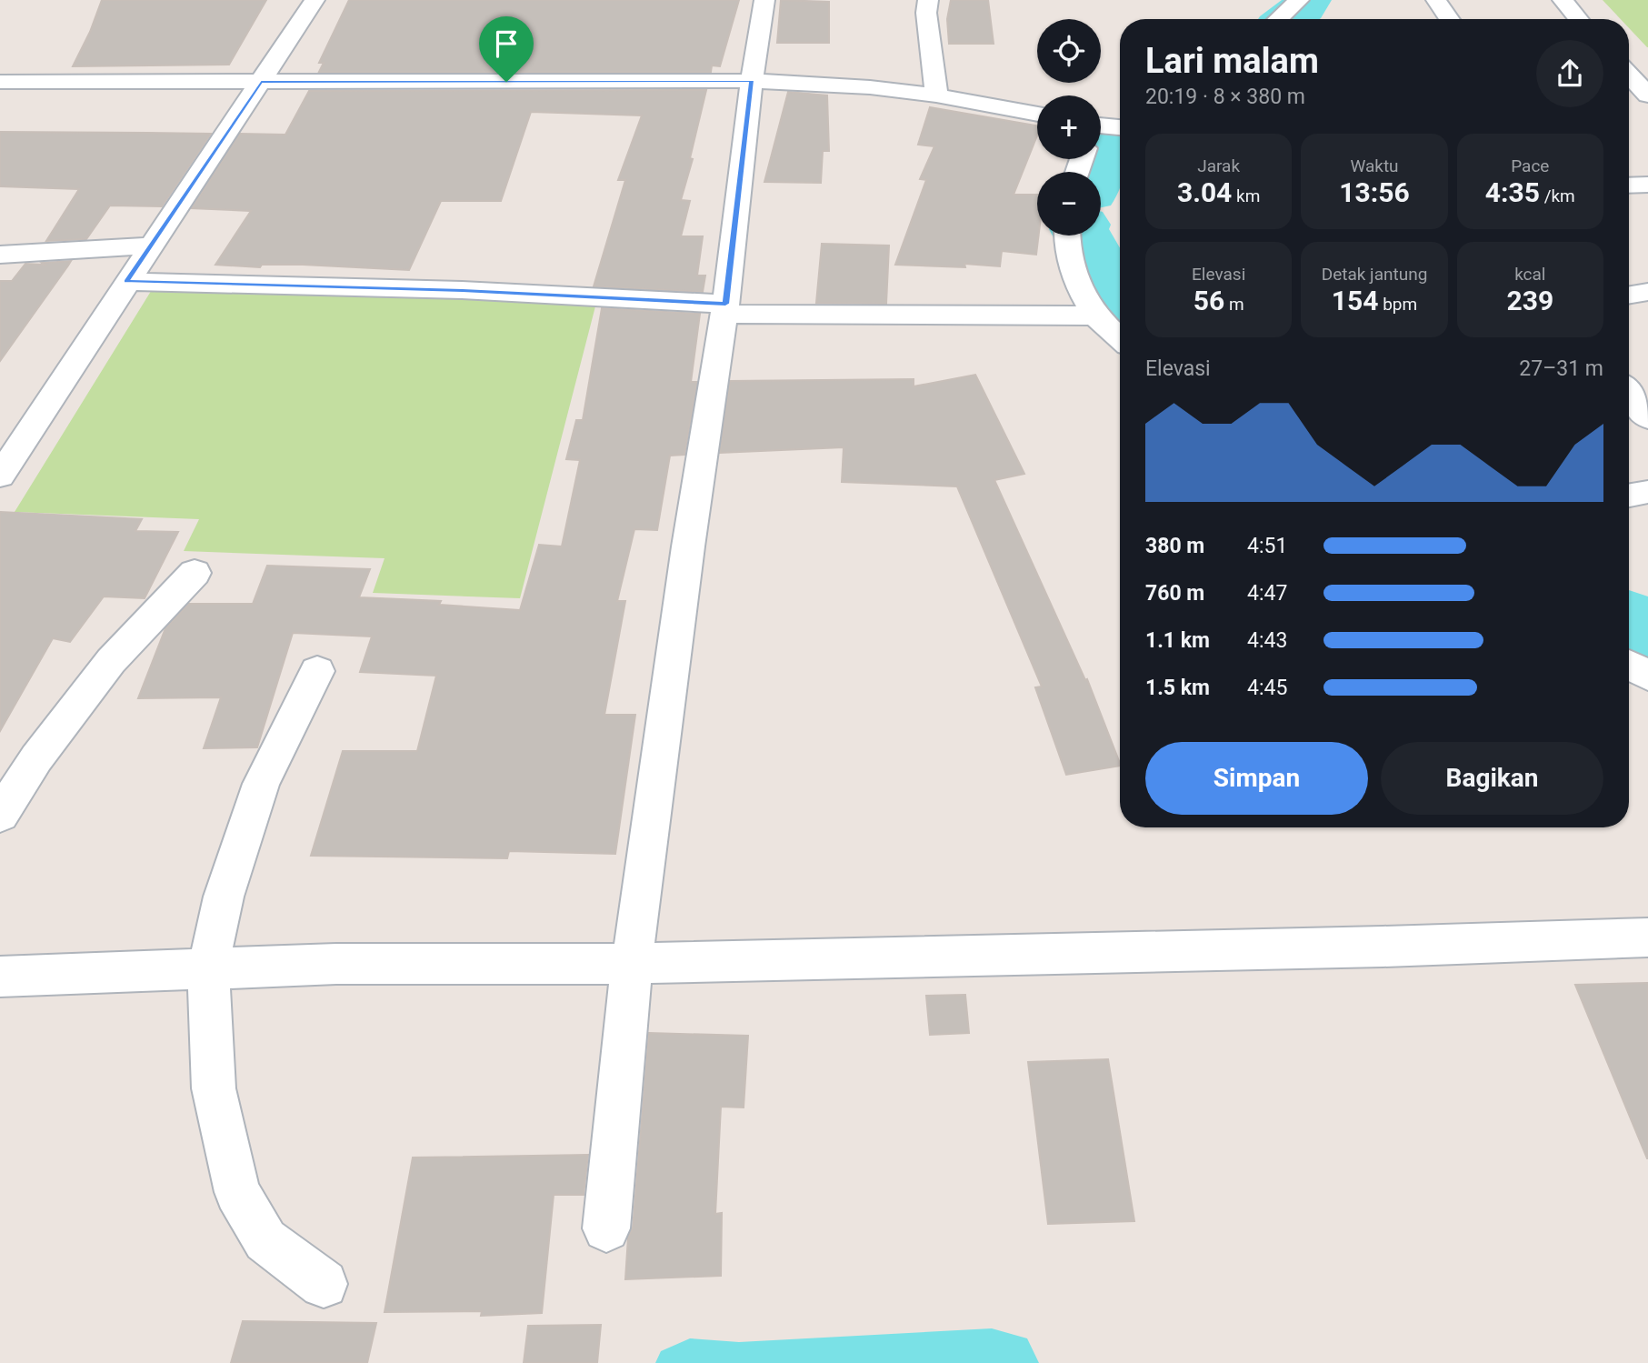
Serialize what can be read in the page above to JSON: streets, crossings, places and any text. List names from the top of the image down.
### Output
{
  "page": {
    "map_buttons": ["+", "−"],
    "heading": ["Lari malam", "20:19 · 8 × 380 m"],
    "stats": [
      ["Jarak", "3.04 km"],
      ["Waktu", "13:56"],
      ["Pace", "4:35 /km"],
      ["Elevasi", "56 m"],
      ["Detak jantung", "154 bpm"],
      ["kcal", "239"]
    ],
    "chart": ["Elevasi", "27–31 m"],
    "list": [
      {
        "name": "380 m",
        "note": "4:51"
      },
      {
        "name": "760 m",
        "note": "4:47"
      },
      {
        "name": "1.1 km",
        "note": "4:43"
      },
      {
        "name": "1.5 km",
        "note": "4:45"
      }
    ],
    "buttons": ["Simpan", "Bagikan"]
  }
}
